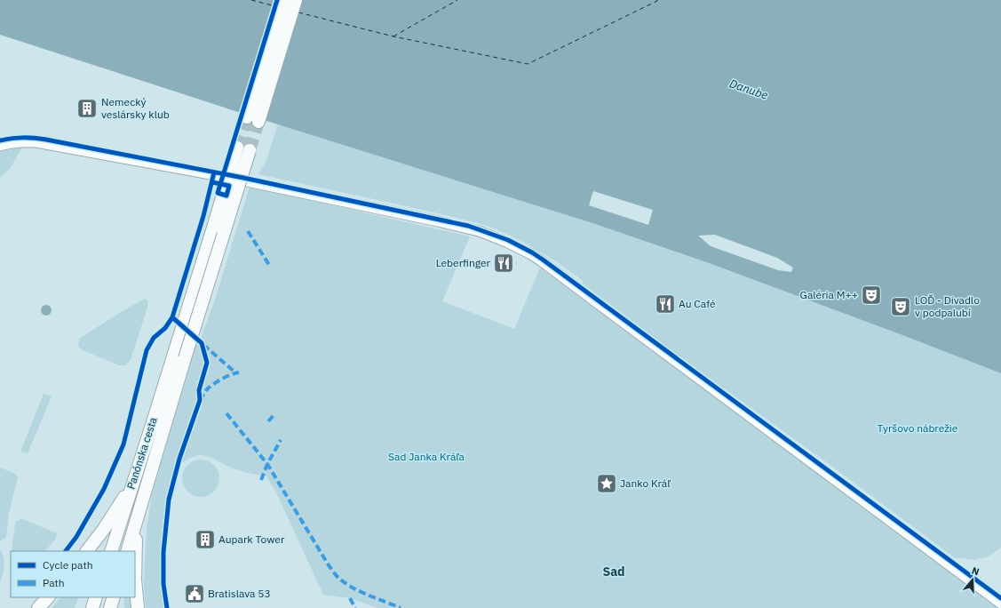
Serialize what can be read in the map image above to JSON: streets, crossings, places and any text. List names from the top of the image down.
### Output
{
  "streets": {
    "main road": ["Panónska cesta"]
  },
  "districts": ["Sad"],
  "water": ["Danube"],
  "parks": ["Tyršovo nábrežie", "Sad Janka Kráľa"],
  "places": {
    "building": ["Nemecký veslársky klub", "Aupark Tower"],
    "restaurant": ["Leberfinger", "Au Café"],
    "theatre": ["Galéria M++", "LOĎ - Divadlo v podpalubí"],
    "place": ["Janko Kráľ"],
    "public building": ["Bratislava 53"]
  },
  "legend": ["Cycle path", "Path"],
  "north": "top"
}
